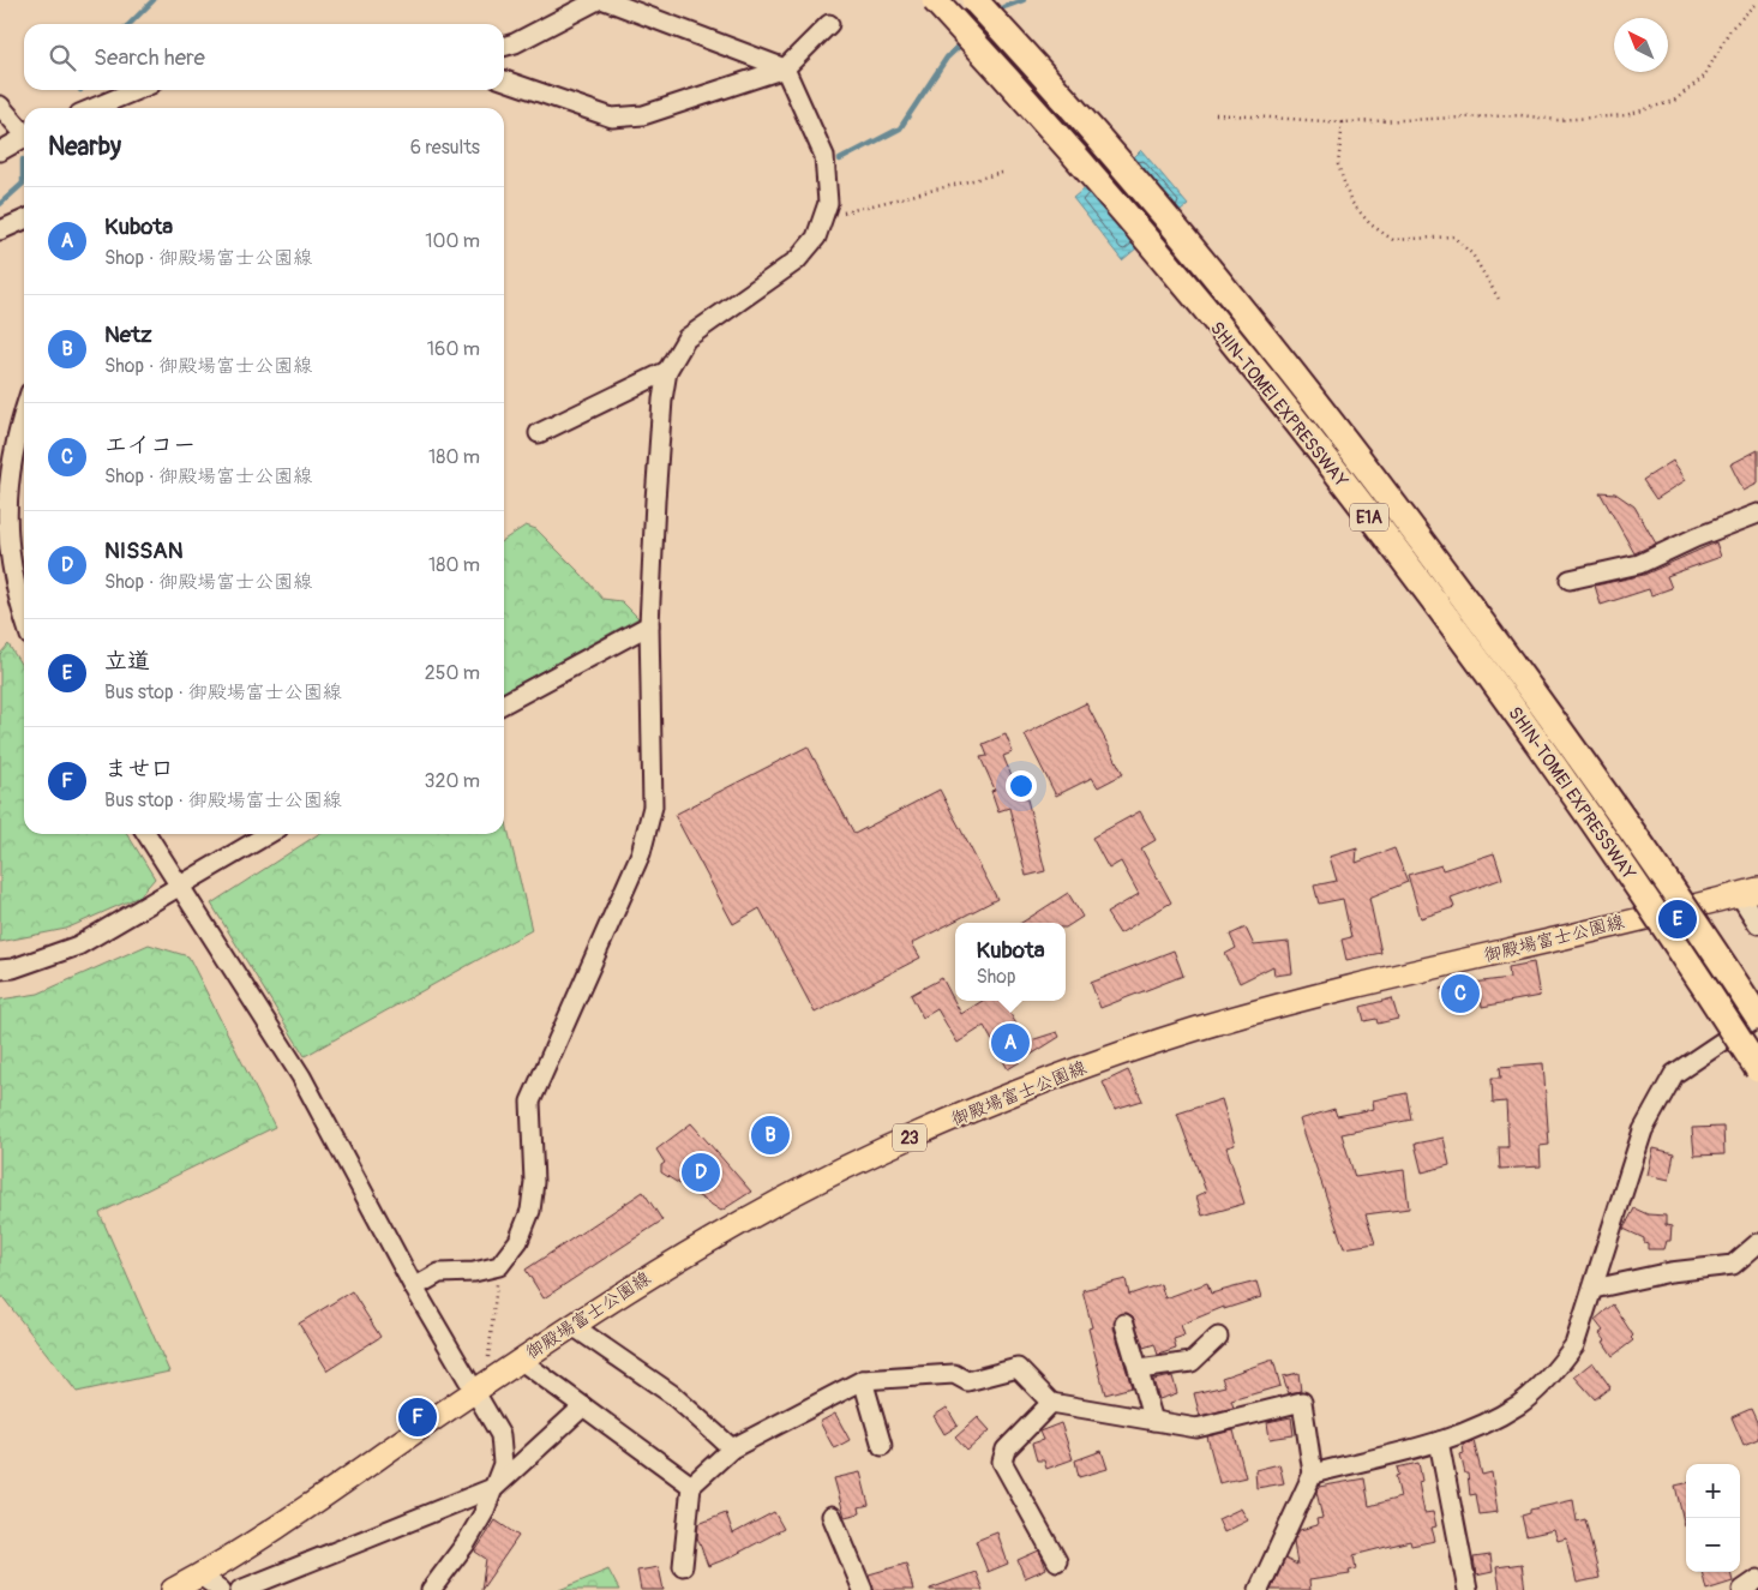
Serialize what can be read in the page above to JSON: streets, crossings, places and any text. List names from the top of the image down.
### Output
{
  "streets": {
    "highway": ["SHIN-TOMEI EXPRESSWAY", "E1A"],
    "main road": ["御殿場富士公園線", "23"]
  },
  "north": "top left",
  "page": {
    "search": "Search here",
    "heading": ["Nearby", "6 results"],
    "list": [
      {
        "mark": "A",
        "name": "Kubota",
        "note": "Shop · 御殿場富士公園線",
        "value": "100 m"
      },
      {
        "mark": "B",
        "name": "Netz",
        "note": "Shop · 御殿場富士公園線",
        "value": "160 m"
      },
      {
        "mark": "C",
        "name": "エイコー",
        "note": "Shop · 御殿場富士公園線",
        "value": "180 m"
      },
      {
        "mark": "D",
        "name": "NISSAN",
        "note": "Shop · 御殿場富士公園線",
        "value": "180 m"
      },
      {
        "mark": "E",
        "name": "立道",
        "note": "Bus stop · 御殿場富士公園線",
        "value": "250 m"
      },
      {
        "mark": "F",
        "name": "ませ口",
        "note": "Bus stop · 御殿場富士公園線",
        "value": "320 m"
      }
    ],
    "pins": [
      "E",
      "C",
      "A",
      "B",
      "D",
      "F"
    ],
    "popup": ["Kubota", "Shop"],
    "map_buttons": ["+", "−"]
  }
}
